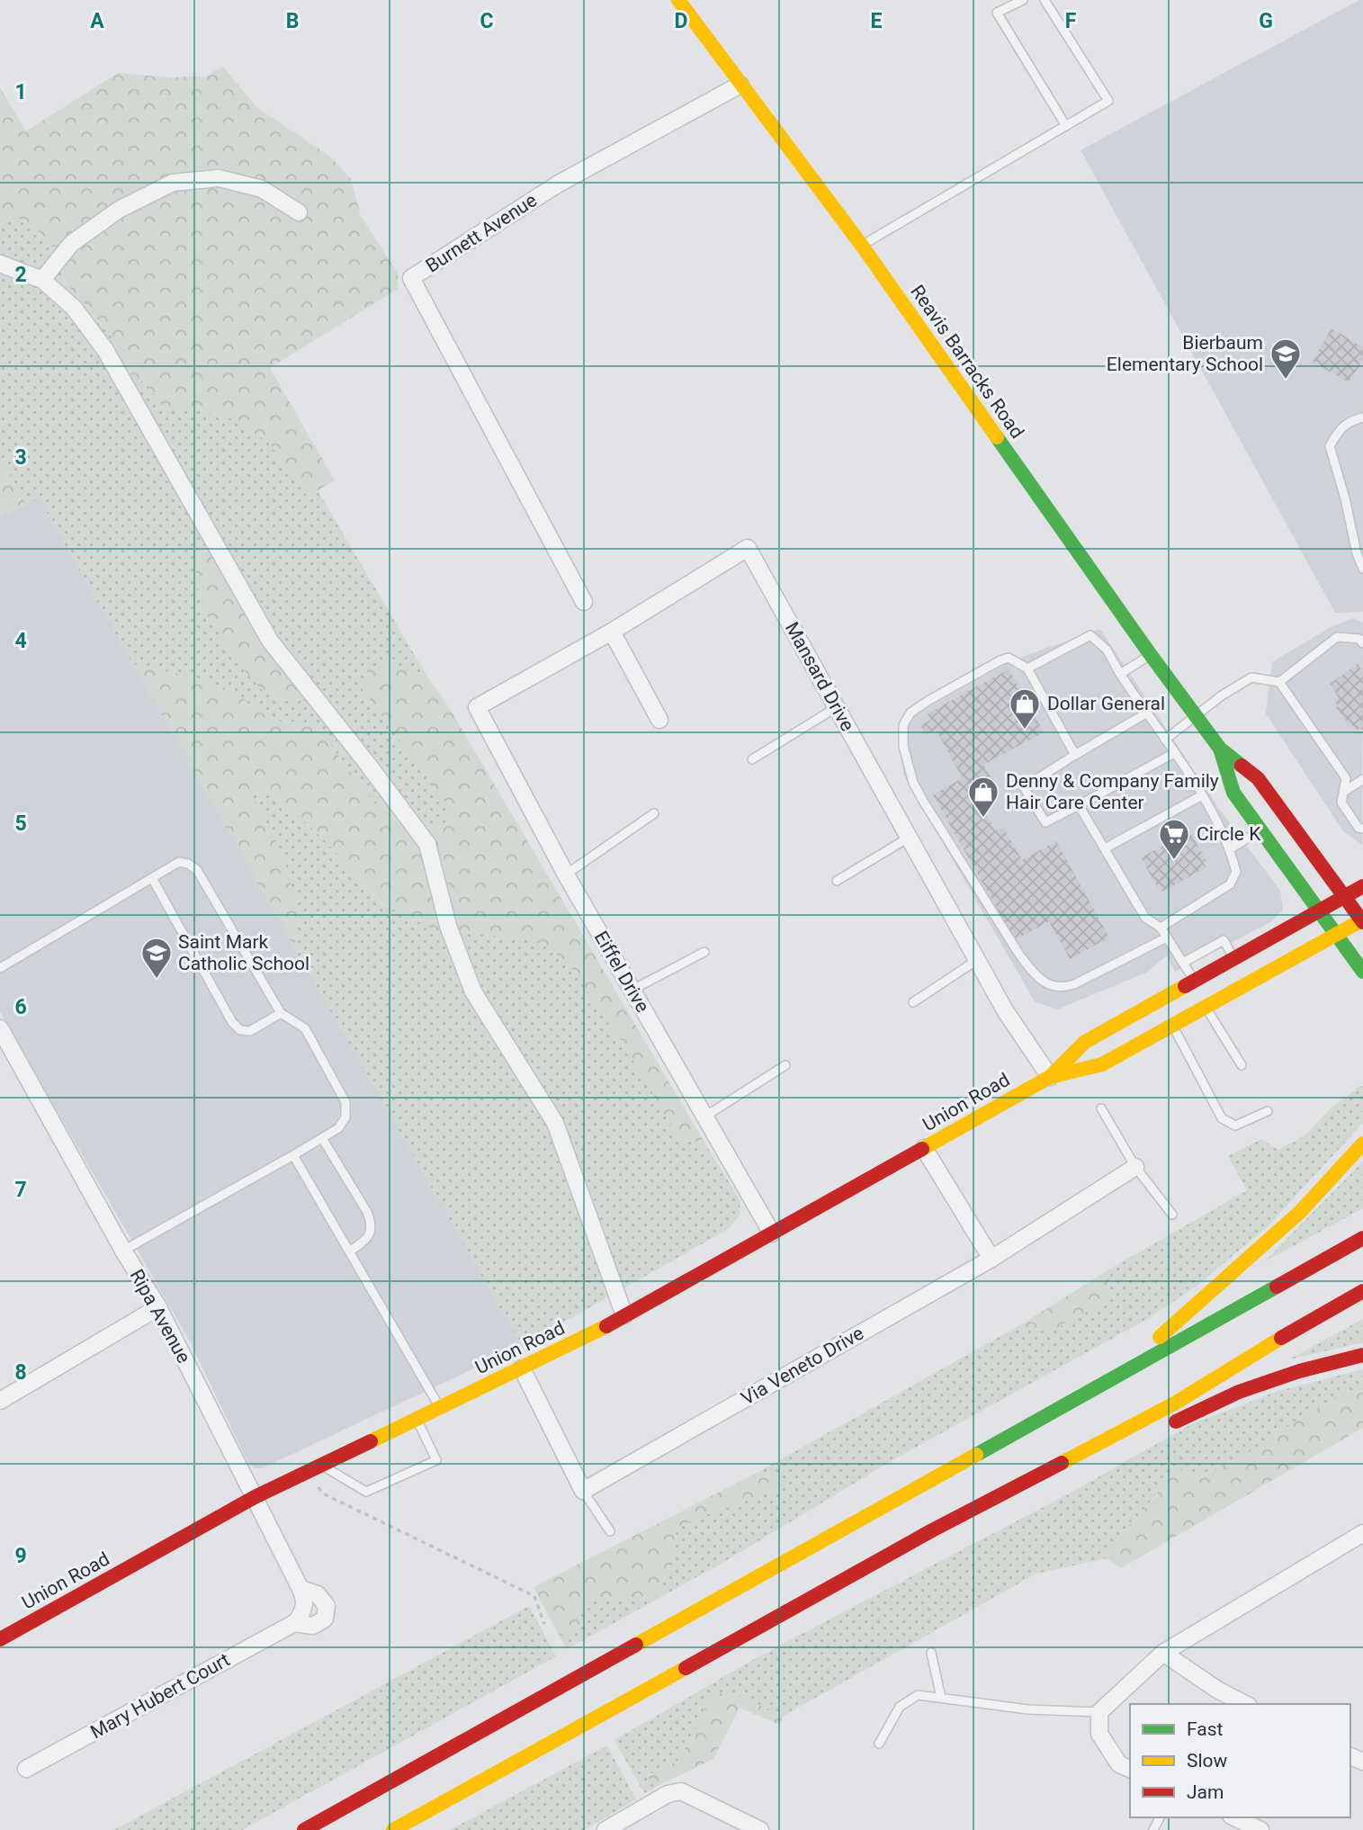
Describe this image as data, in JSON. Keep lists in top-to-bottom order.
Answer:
{
  "streets": {
    "main road": ["Reavis Barracks Road", "Union Road"],
    "street": [
      "Burnett Avenue",
      "Mansard Drive",
      "Eiffel Drive",
      "Ripa Avenue",
      "Via Veneto Drive",
      "Mary Hubert Court"
    ]
  },
  "crossings": [
    ["Burnett Avenue", "Reavis Barracks Road"],
    ["Reavis Barracks Road", "Union Road"],
    ["Mansard Drive", "Eiffel Drive"],
    ["Mansard Drive", "Union Road"],
    ["Eiffel Drive", "Union Road"],
    ["Union Road", "Ripa Avenue"],
    ["Ripa Avenue", "Mary Hubert Court"]
  ],
  "places": {
    "school or university": ["Bierbaum Elementary School", "Saint Mark Catholic School"],
    "shop": ["Dollar General", "Denny & Company Family Hair Care Center"],
    "supermarket": ["Circle K"]
  },
  "legend": ["Fast", "Slow", "Jam"],
  "grid": {
    "columns": [
      "A",
      "B",
      "C",
      "D",
      "E",
      "F",
      "G"
    ],
    "rows": [
      "1",
      "2",
      "3",
      "4",
      "5",
      "6",
      "7",
      "8",
      "9"
    ]
  }
}
